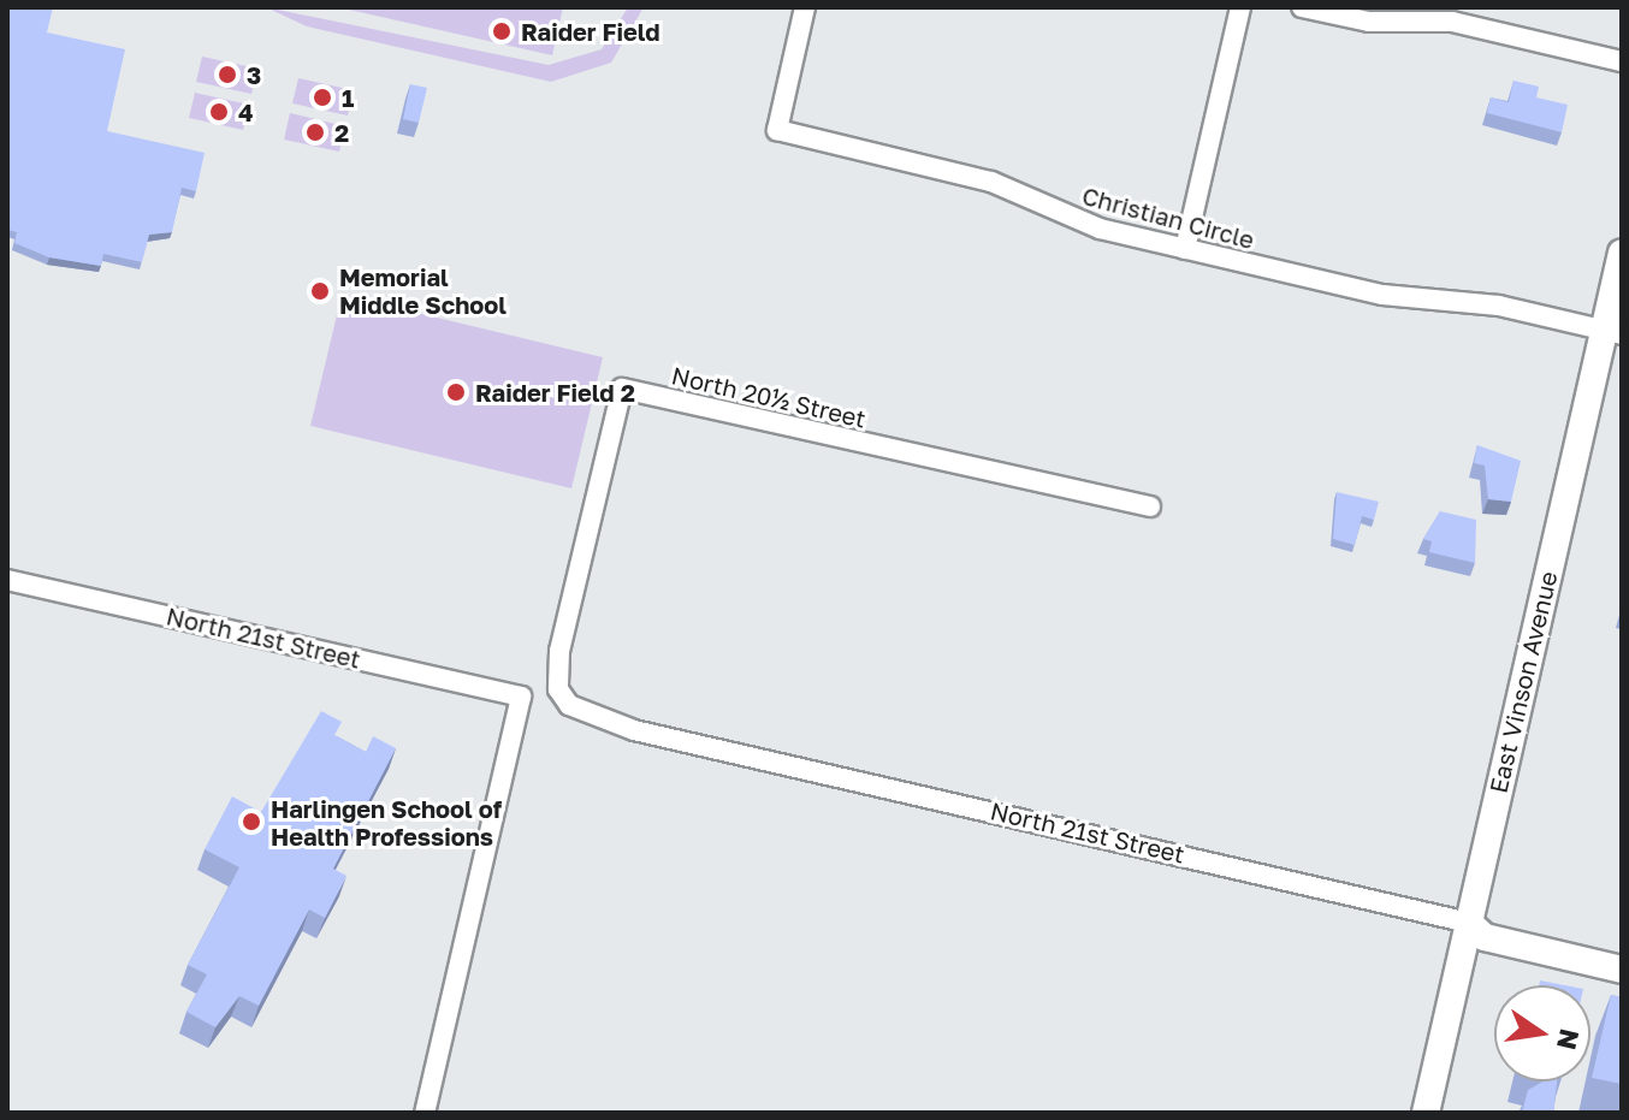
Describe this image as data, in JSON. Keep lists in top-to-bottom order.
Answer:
{
  "streets": {
    "street": [
      "Christian Circle",
      "North 20½ Street",
      "North 21st Street",
      "East Vinson Avenue"
    ]
  },
  "crossings": [
    ["Christian Circle", "East Vinson Avenue"],
    ["North 20½ Street", "North 21st Street"],
    ["North 21st Street", "East Vinson Avenue"]
  ],
  "places": [
    "Raider Field",
    "3",
    "1",
    "4",
    "2",
    "Memorial Middle School",
    "Raider Field 2",
    "Harlingen School of Health Professions"
  ],
  "north": "right"
}
